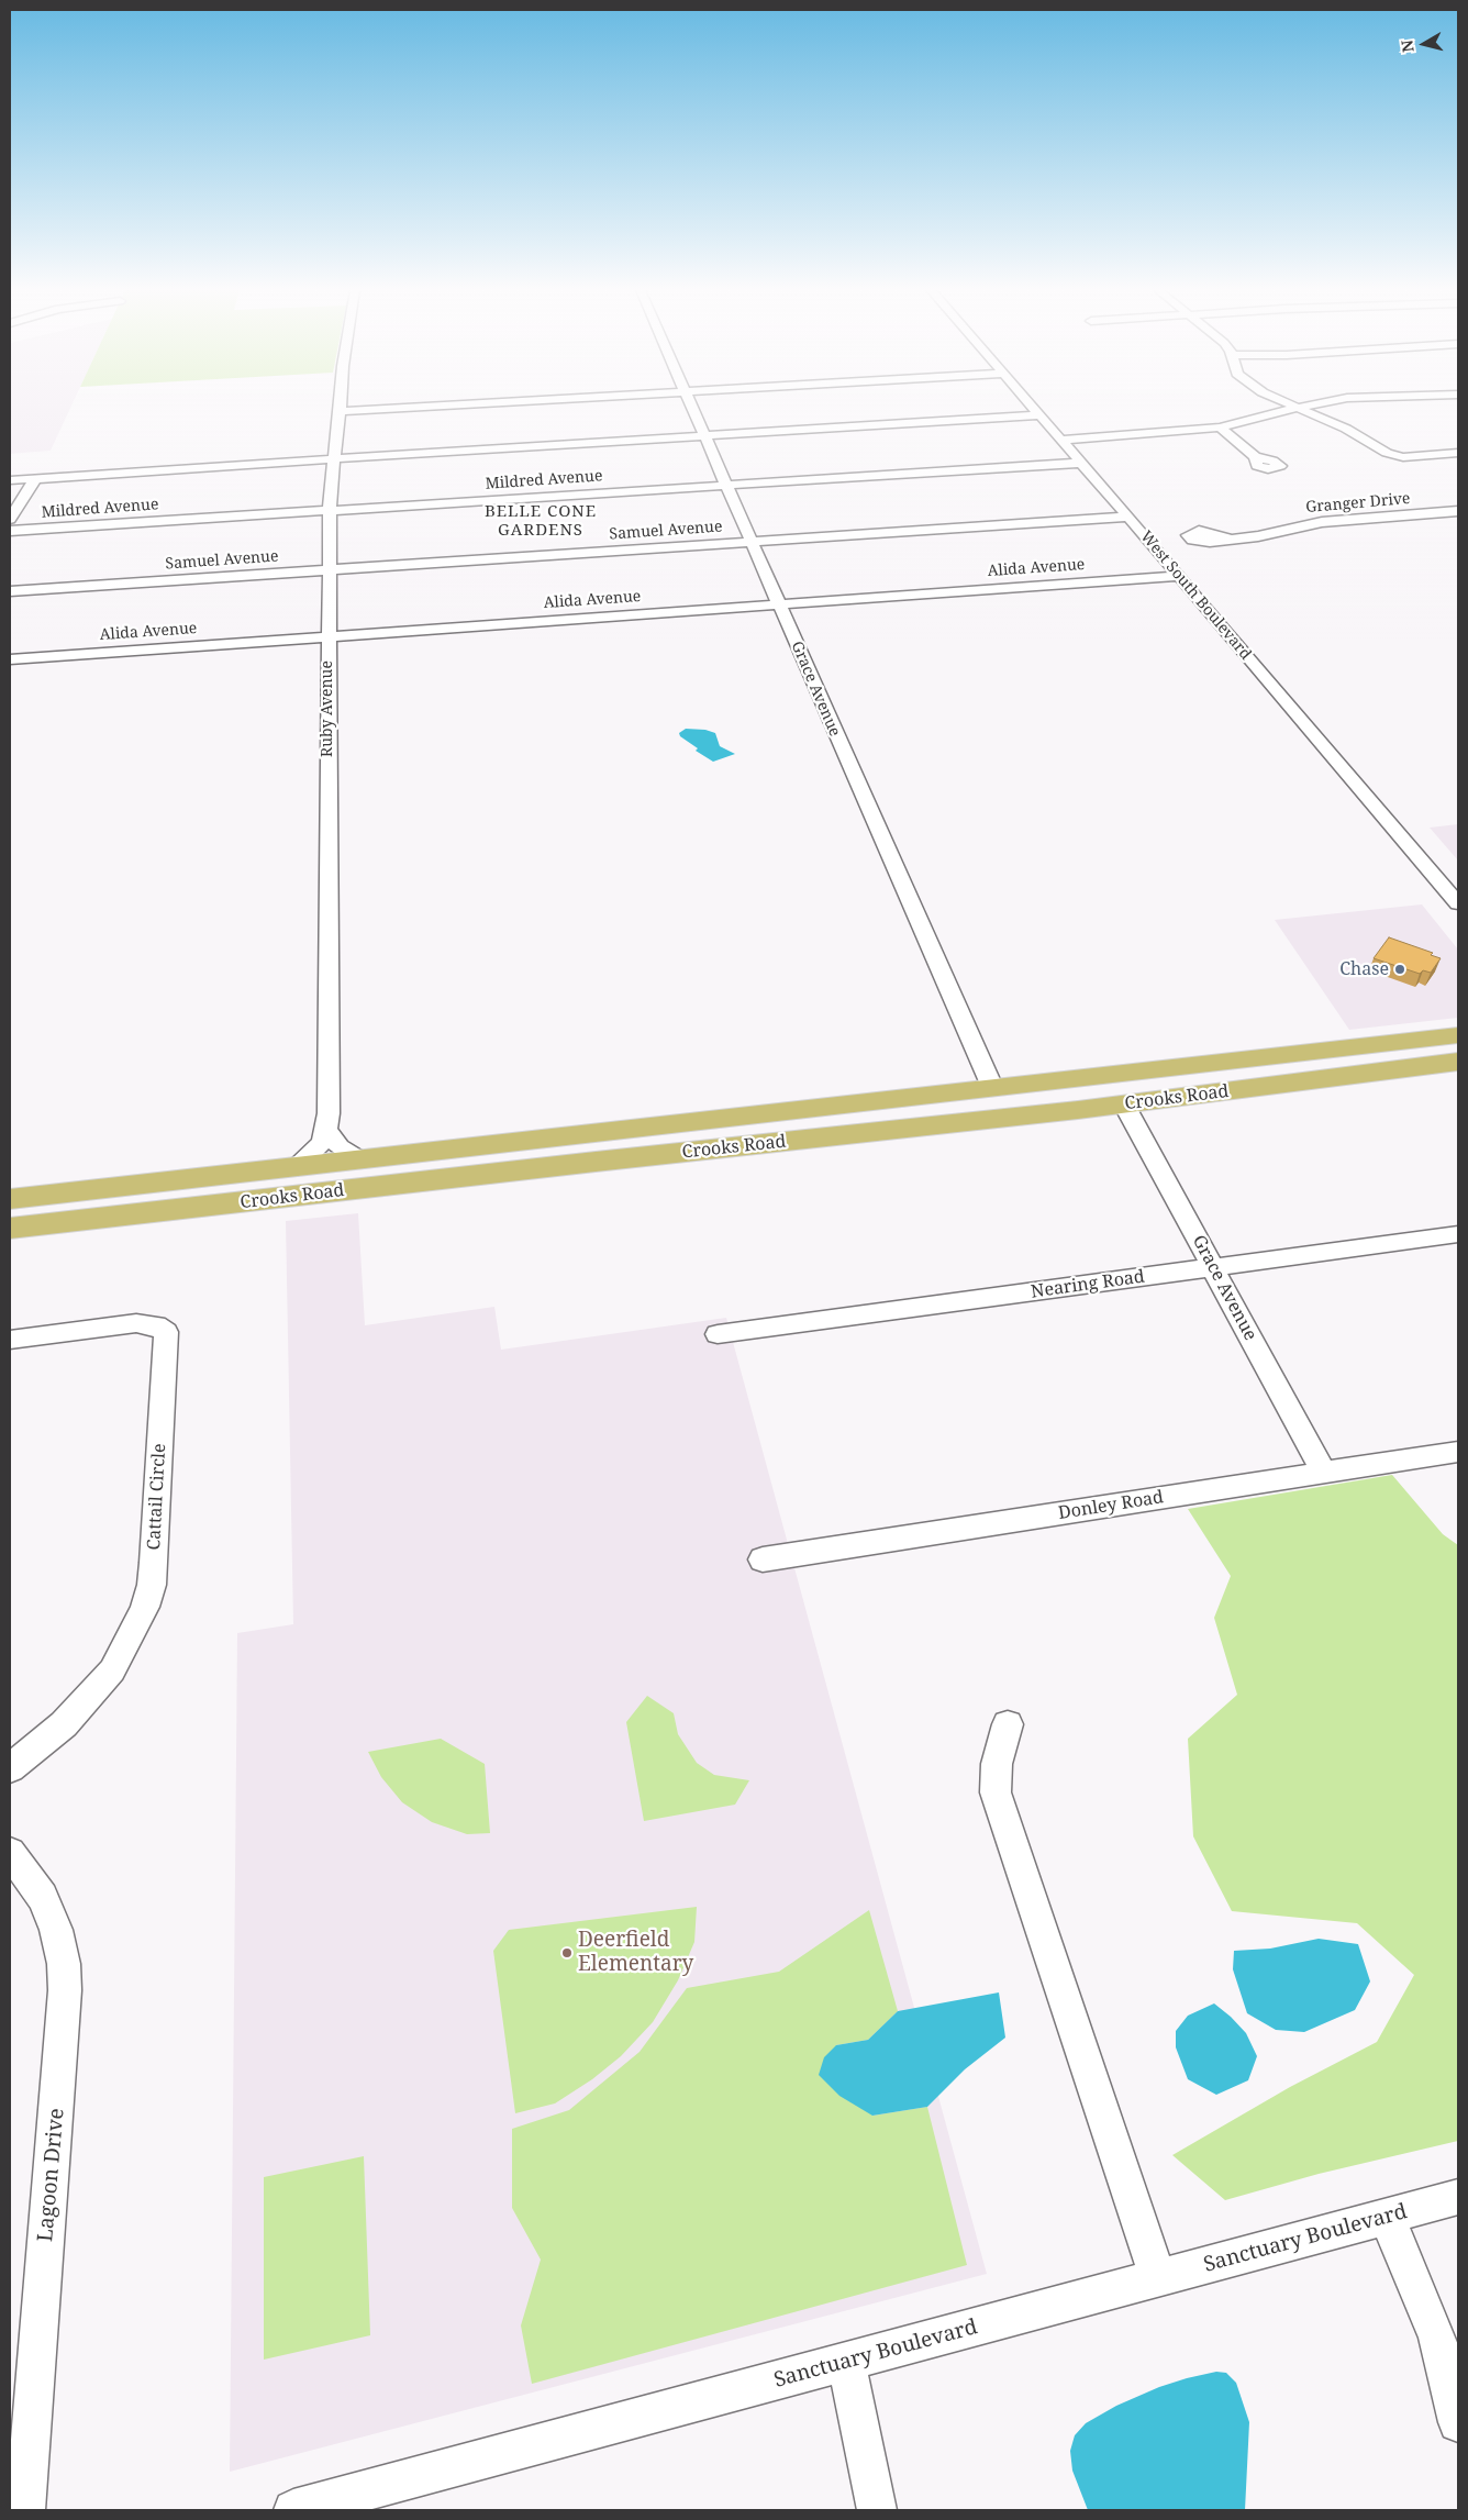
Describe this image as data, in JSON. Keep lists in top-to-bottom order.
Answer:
{
  "streets": {
    "main road": ["Crooks Road"],
    "street": [
      "Mildred Avenue",
      "Granger Drive",
      "Samuel Avenue",
      "Alida Avenue",
      "West South Boulevard",
      "Grace Avenue",
      "Ruby Avenue",
      "Nearing Road",
      "Cattail Circle",
      "Donley Road",
      "Lagoon Drive",
      "Sanctuary Boulevard"
    ]
  },
  "crossings": [
    ["Mildred Avenue", "West South Boulevard"],
    ["Mildred Avenue", "Grace Avenue"],
    ["Mildred Avenue", "Ruby Avenue"],
    ["Samuel Avenue", "West South Boulevard"],
    ["Samuel Avenue", "Grace Avenue"],
    ["Samuel Avenue", "Ruby Avenue"],
    ["Alida Avenue", "West South Boulevard"],
    ["Alida Avenue", "Grace Avenue"],
    ["Alida Avenue", "Ruby Avenue"],
    ["Grace Avenue", "Crooks Road"],
    ["Grace Avenue", "Nearing Road"],
    ["Grace Avenue", "Donley Road"]
  ],
  "districts": ["BELLE CONE GARDENS"],
  "places": ["Chase", "Deerfield Elementary"],
  "north": "left"
}
